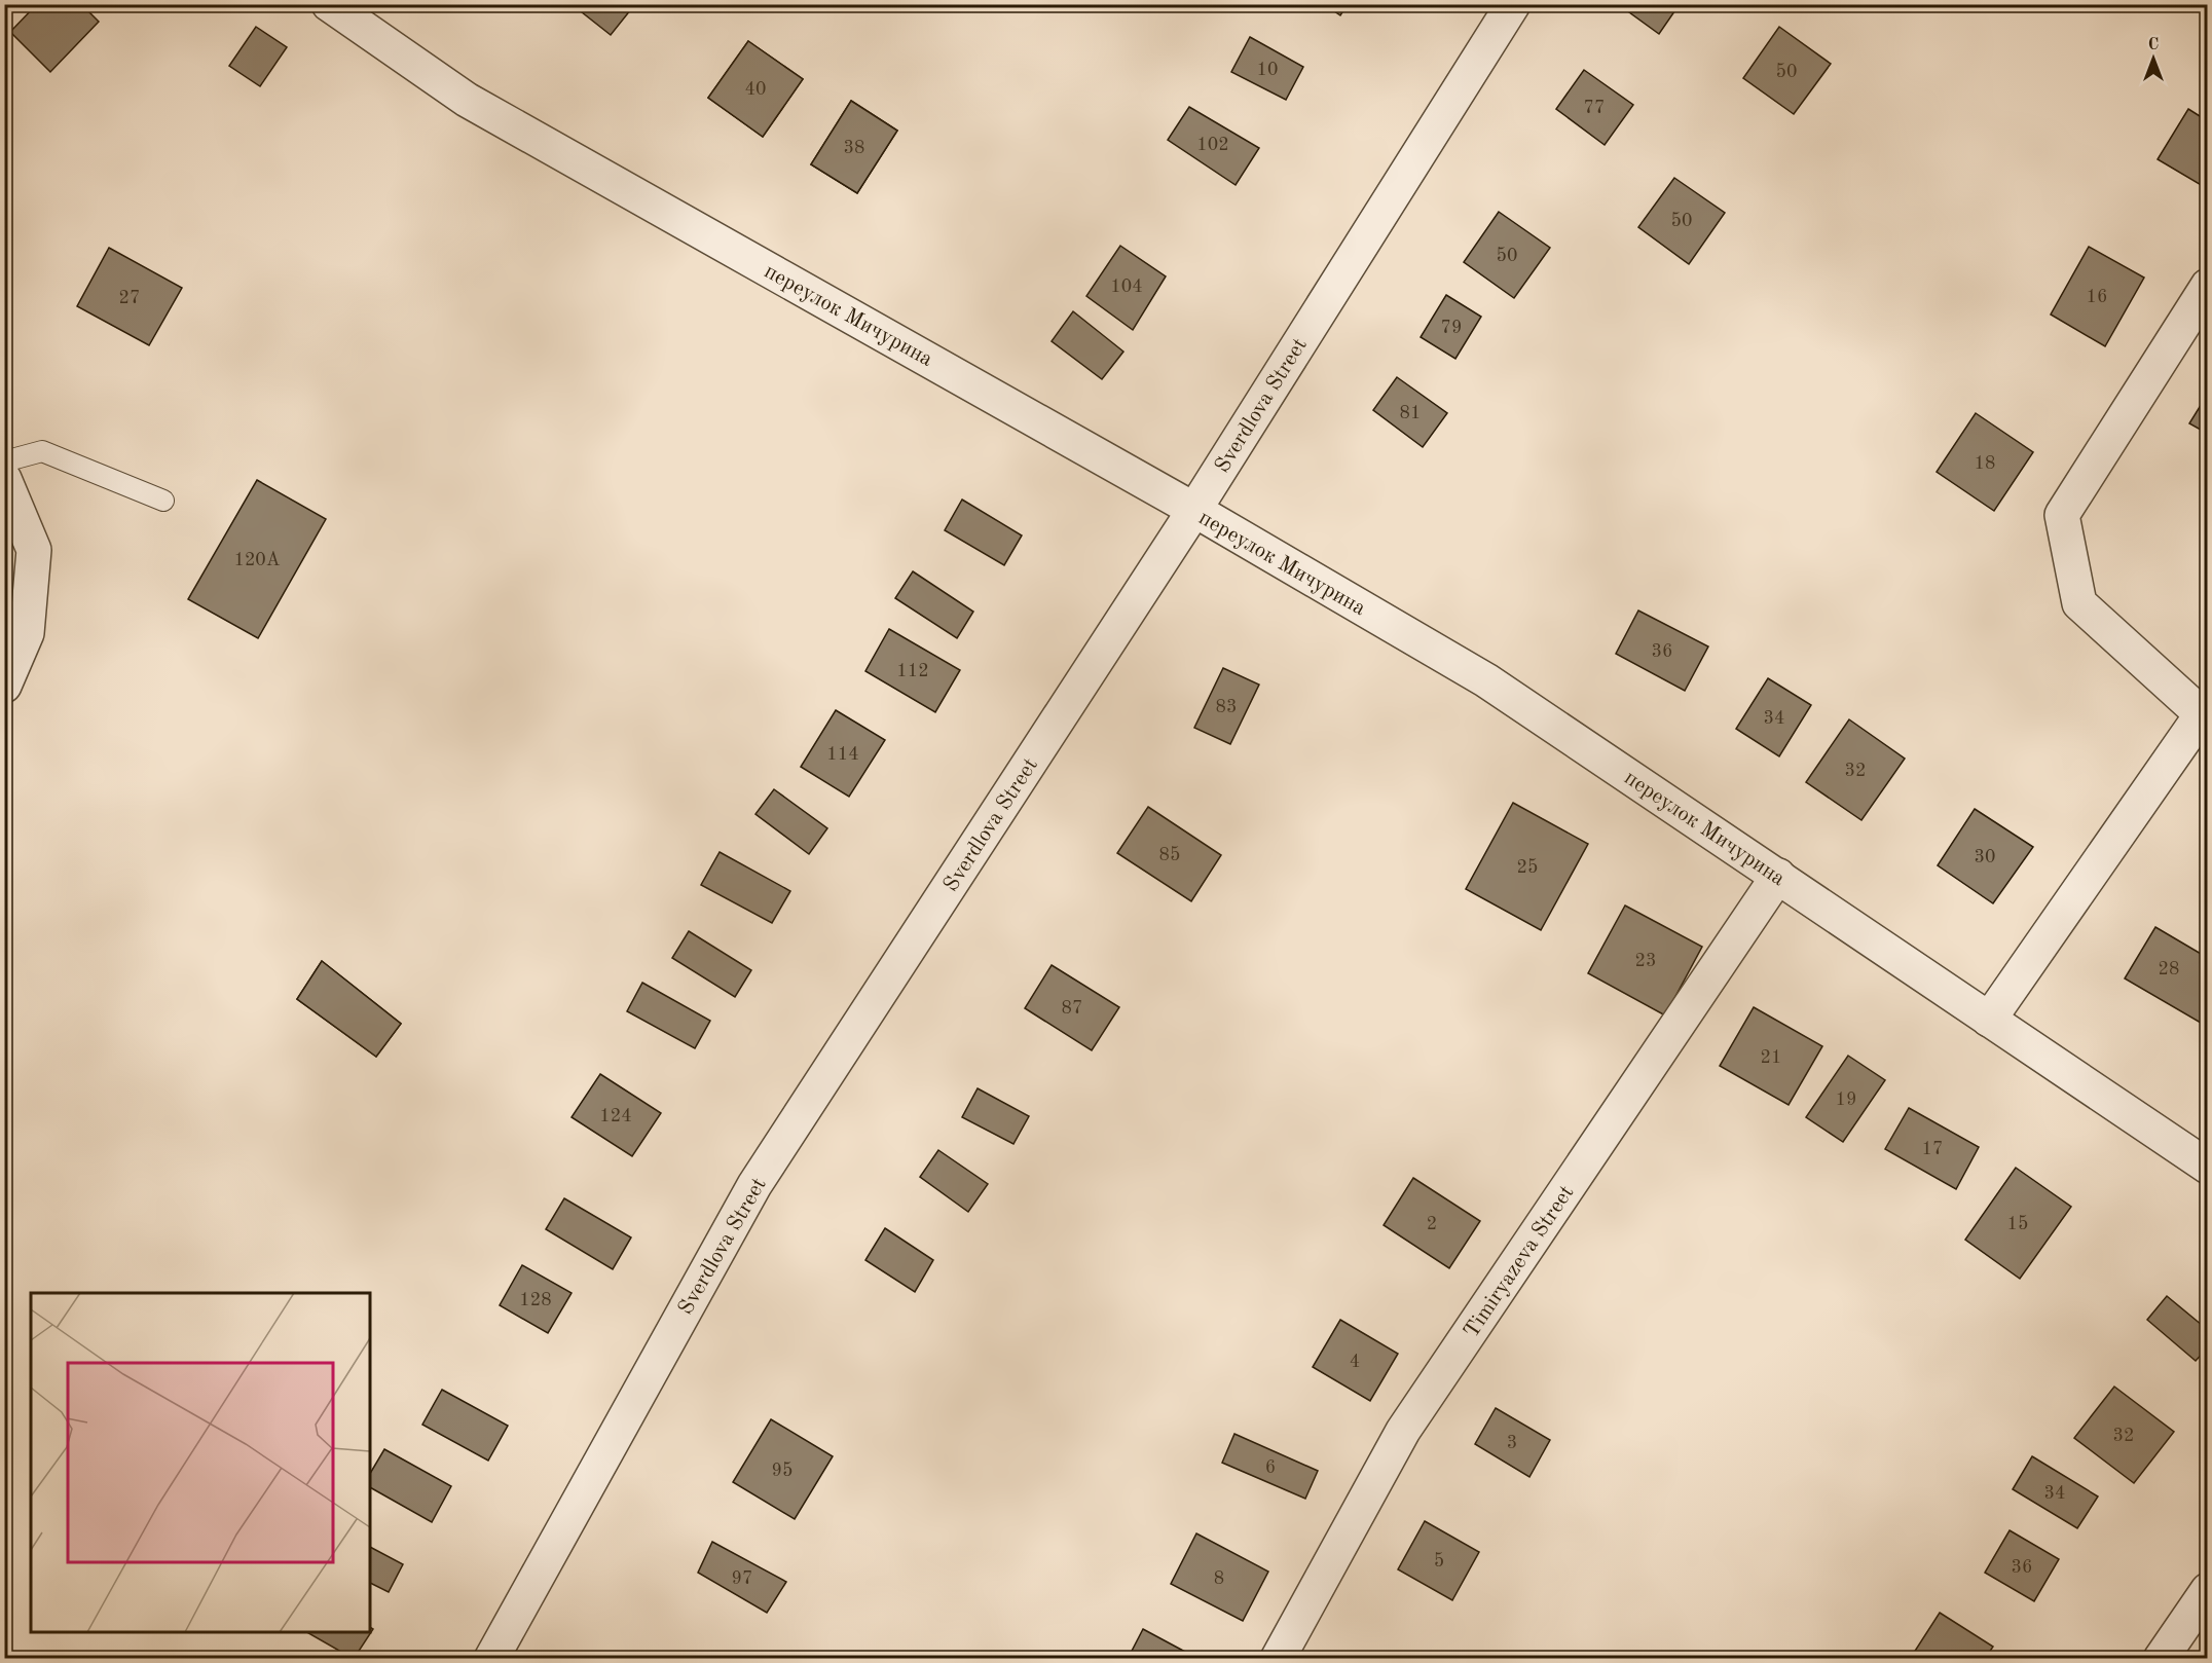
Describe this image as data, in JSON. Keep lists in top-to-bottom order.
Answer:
{
  "streets": {
    "street": ["переулок Мичурина", "Sverdlova Street", "Timiryazeva Street"]
  },
  "crossings": [
    ["переулок Мичурина", "Sverdlova Street"],
    ["переулок Мичурина", "Timiryazeva Street"]
  ],
  "house_numbers": [
    "10",
    "50",
    "40",
    "77",
    "102",
    "38",
    "50",
    "50",
    "104",
    "16",
    "27",
    "79",
    "81",
    "18",
    "120А",
    "36",
    "112",
    "83",
    "34",
    "114",
    "32",
    "85",
    "30",
    "25",
    "23",
    "28",
    "87",
    "21",
    "19",
    "124",
    "17",
    "2",
    "15",
    "128",
    "4",
    "32",
    "3",
    "6",
    "95",
    "34",
    "5",
    "36",
    "97",
    "8"
  ],
  "north": "top"
}
